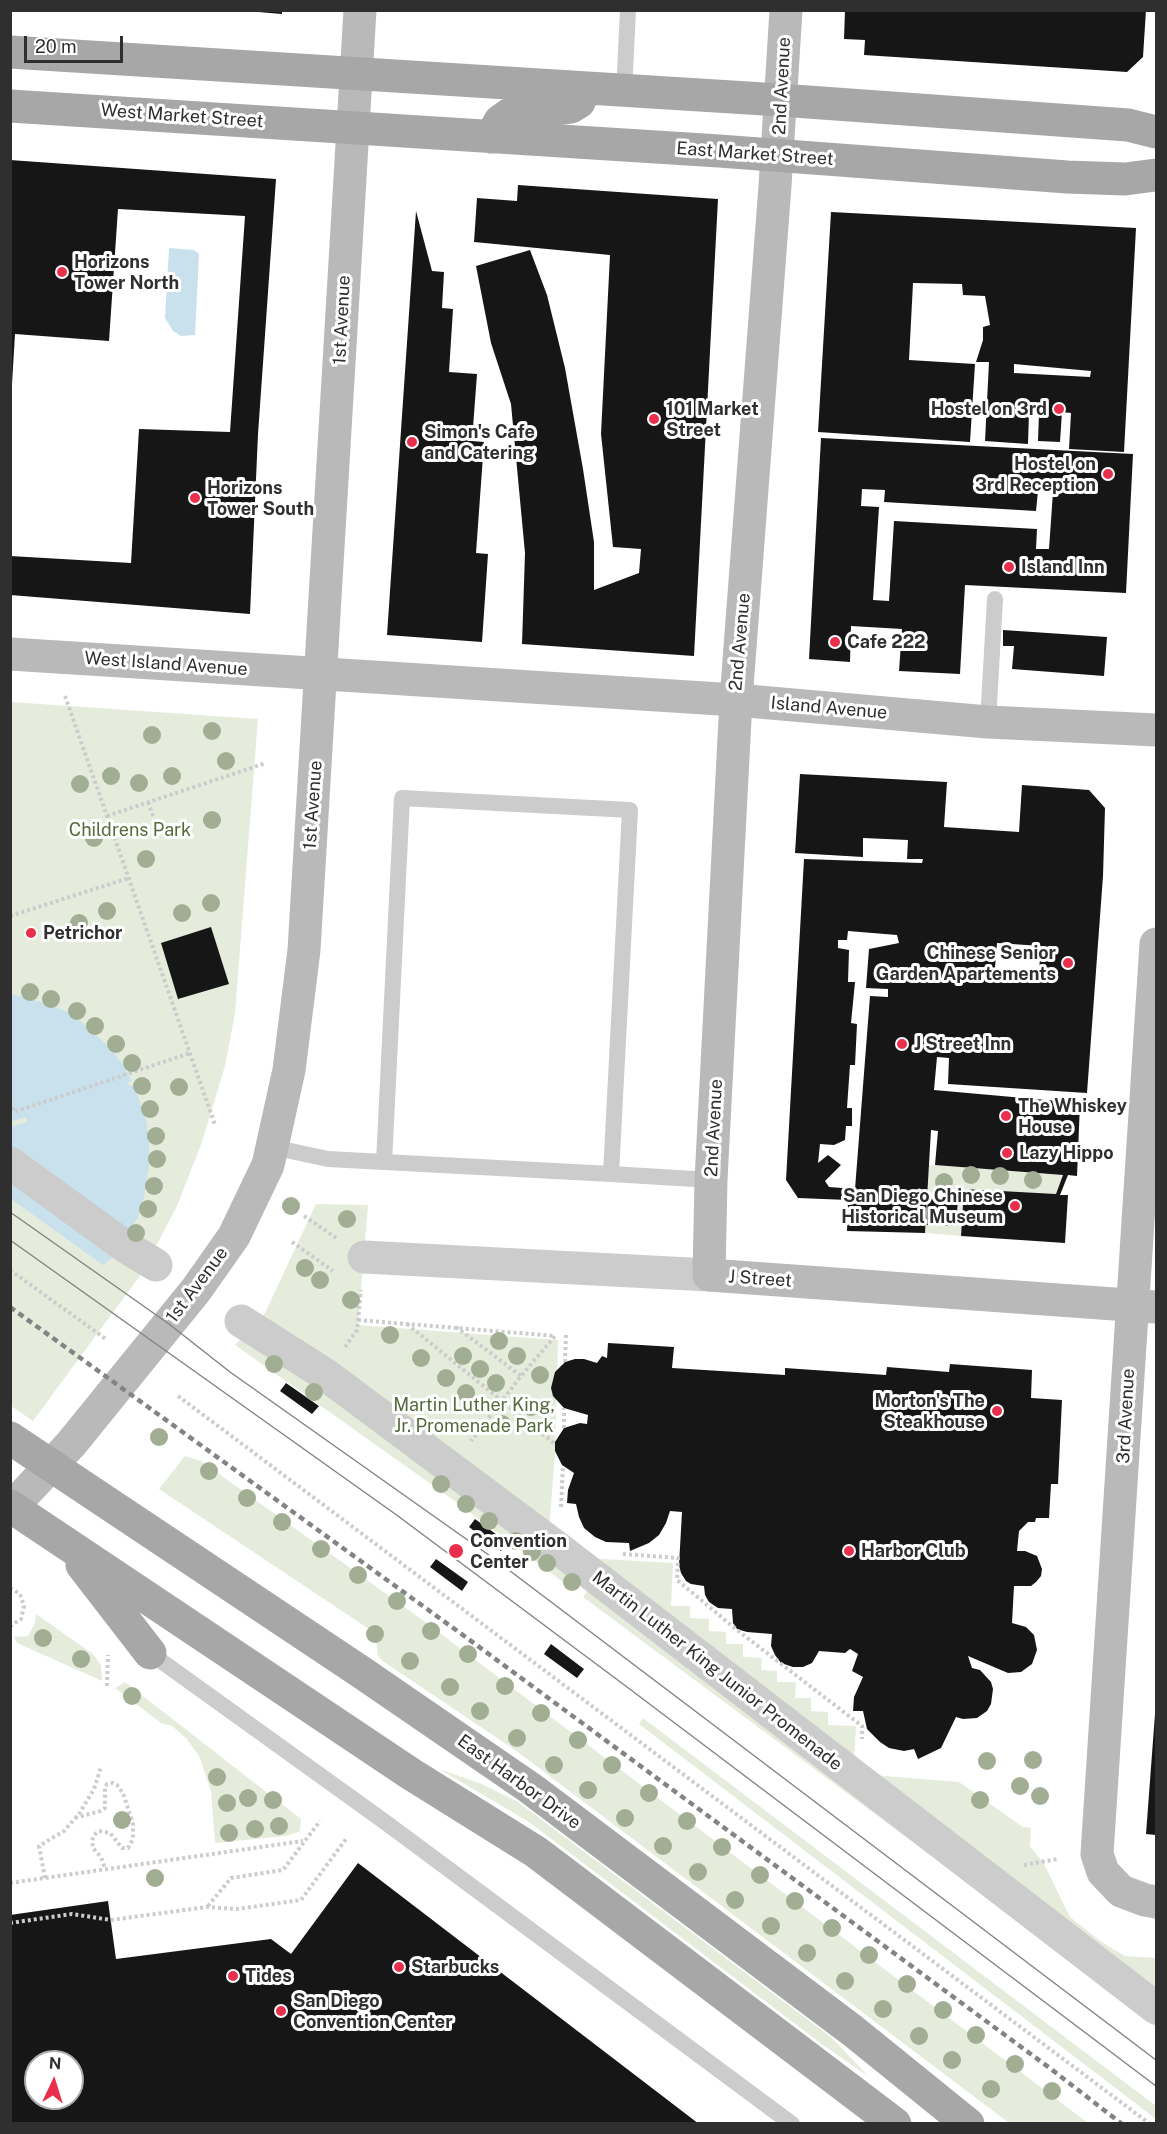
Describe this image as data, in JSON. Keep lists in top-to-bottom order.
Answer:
{
  "streets": {
    "main road": ["West Market Street", "East Market Street", "East Harbor Drive"],
    "street": [
      "2nd Avenue",
      "1st Avenue",
      "West Island Avenue",
      "Island Avenue",
      "J Street",
      "3rd Avenue",
      "Martin Luther King Junior Promenade"
    ]
  },
  "crossings": [
    ["2nd Avenue", "East Market Street"],
    ["2nd Avenue", "Island Avenue"],
    ["2nd Avenue", "J Street"],
    ["West Market Street", "East Market Street"],
    ["West Market Street", "1st Avenue"],
    ["East Market Street", "1st Avenue"],
    ["1st Avenue", "West Island Avenue"],
    ["1st Avenue", "Island Avenue"],
    ["1st Avenue", "East Harbor Drive"],
    ["West Island Avenue", "Island Avenue"],
    ["J Street", "3rd Avenue"]
  ],
  "parks": ["Childrens Park", "Martin Luther King, Jr. Promenade Park"],
  "places": [
    "Horizons Tower North",
    "Hostel on 3rd",
    "101 Market Street",
    "Simon's Cafe and Catering",
    "Hostel on 3rd Reception",
    "Horizons Tower South",
    "Island Inn",
    "Cafe 222",
    "Petrichor",
    "Chinese Senior Garden Apartements",
    "J Street Inn",
    "The Whiskey House",
    "Lazy Hippo",
    "San Diego Chinese Historical Museum",
    "Morton's The Steakhouse",
    "Convention Center",
    "Harbor Club",
    "Starbucks",
    "Tides",
    "San Diego Convention Center"
  ],
  "scale_bar": "20 m",
  "north": "top"
}
